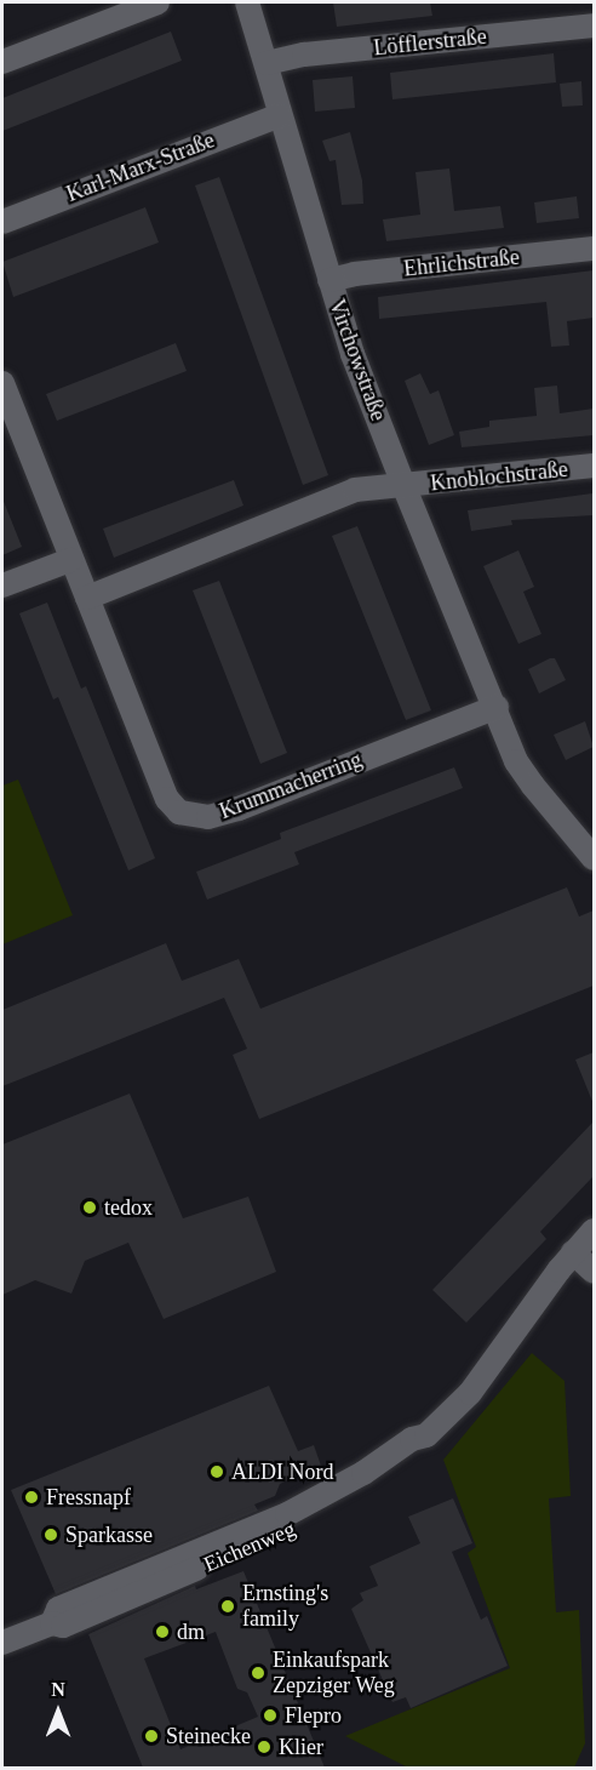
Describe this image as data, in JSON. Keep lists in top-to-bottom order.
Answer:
{
  "streets": {
    "street": [
      "Löfflerstraße",
      "Karl-Marx-Straße",
      "Ehrlichstraße",
      "Virchowstraße",
      "Knoblochstraße",
      "Krummacherring",
      "Eichenweg"
    ]
  },
  "crossings": [
    ["Löfflerstraße", "Virchowstraße"],
    ["Karl-Marx-Straße", "Virchowstraße"],
    ["Ehrlichstraße", "Virchowstraße"],
    ["Virchowstraße", "Knoblochstraße"],
    ["Virchowstraße", "Krummacherring"]
  ],
  "places": [
    "tedox",
    "ALDI Nord",
    "Fressnapf",
    "Sparkasse",
    "Ernsting's family",
    "dm",
    "Einkaufspark Zepziger Weg",
    "Flepro",
    "Steinecke",
    "Klier"
  ],
  "north": "top"
}
